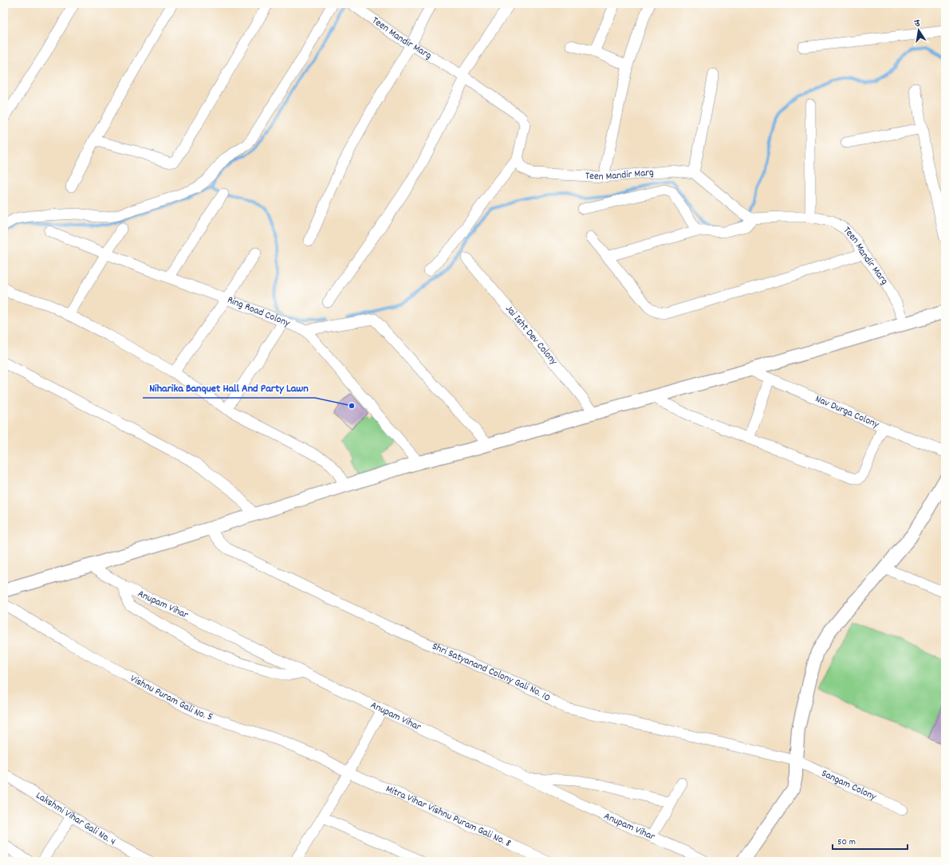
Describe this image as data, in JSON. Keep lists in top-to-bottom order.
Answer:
{
  "streets": {
    "street": [
      "Teen Mandir Marg",
      "Ring Road Colony",
      "Jai Isht Dev Colony",
      "Nav Durga Colony",
      "Anupam Vihar",
      "Shri Satyanand Colony Gali No. 10",
      "Vishnu Puram Gali No. 5",
      "Sangam Colony",
      "Mitra Vihar Vishnu Puram Gali No. 8",
      "Lakshmi Vihar Gali No. 4"
    ]
  },
  "crossings": [
    ["Shri Satyanand Colony Gali No. 10", "Sangam Colony"],
    ["Vishnu Puram Gali No. 5", "Mitra Vihar Vishnu Puram Gali No. 8"]
  ],
  "places": ["Niharika Banquet Hall And Party Lawn"],
  "scale_bar": "50 m",
  "north": "top"
}
